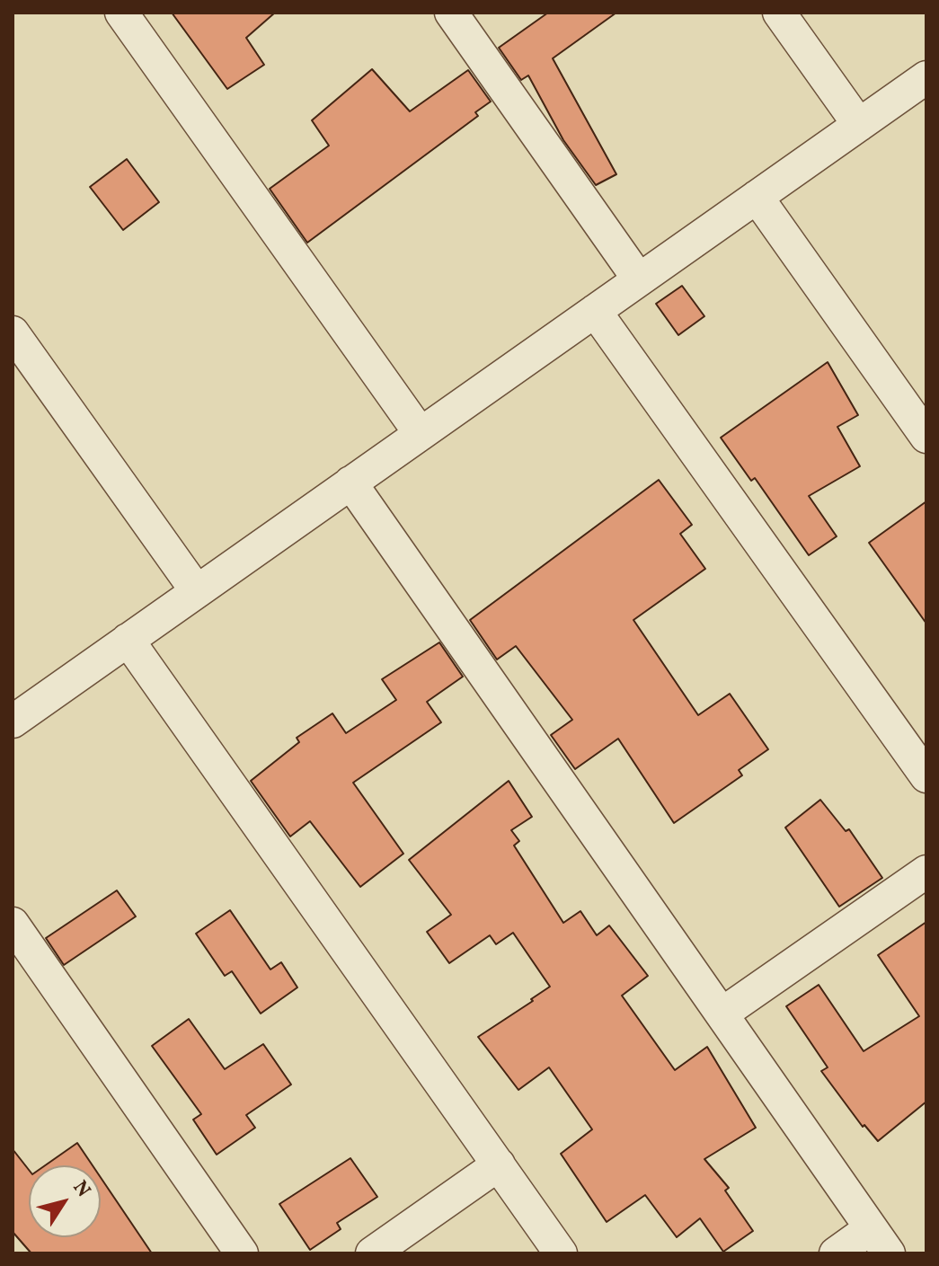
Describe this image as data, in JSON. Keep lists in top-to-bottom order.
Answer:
{
  "north": "top right"
}
